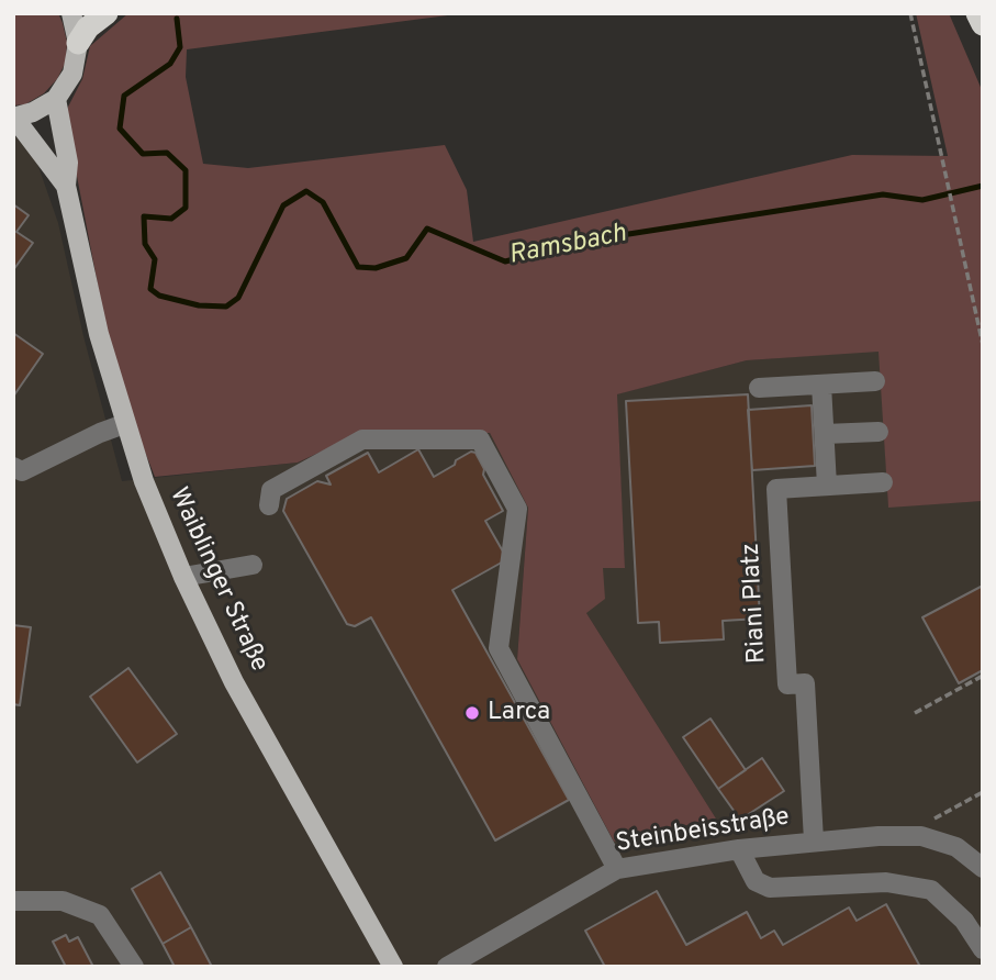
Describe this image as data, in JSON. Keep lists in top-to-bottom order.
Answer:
{
  "streets": {
    "main road": ["Waiblinger Straße"],
    "street": ["Riani Platz", "Steinbeisstraße"]
  },
  "crossings": [
    ["Riani Platz", "Steinbeisstraße"]
  ],
  "water": ["Ramsbach"],
  "places": ["Larca"]
}
